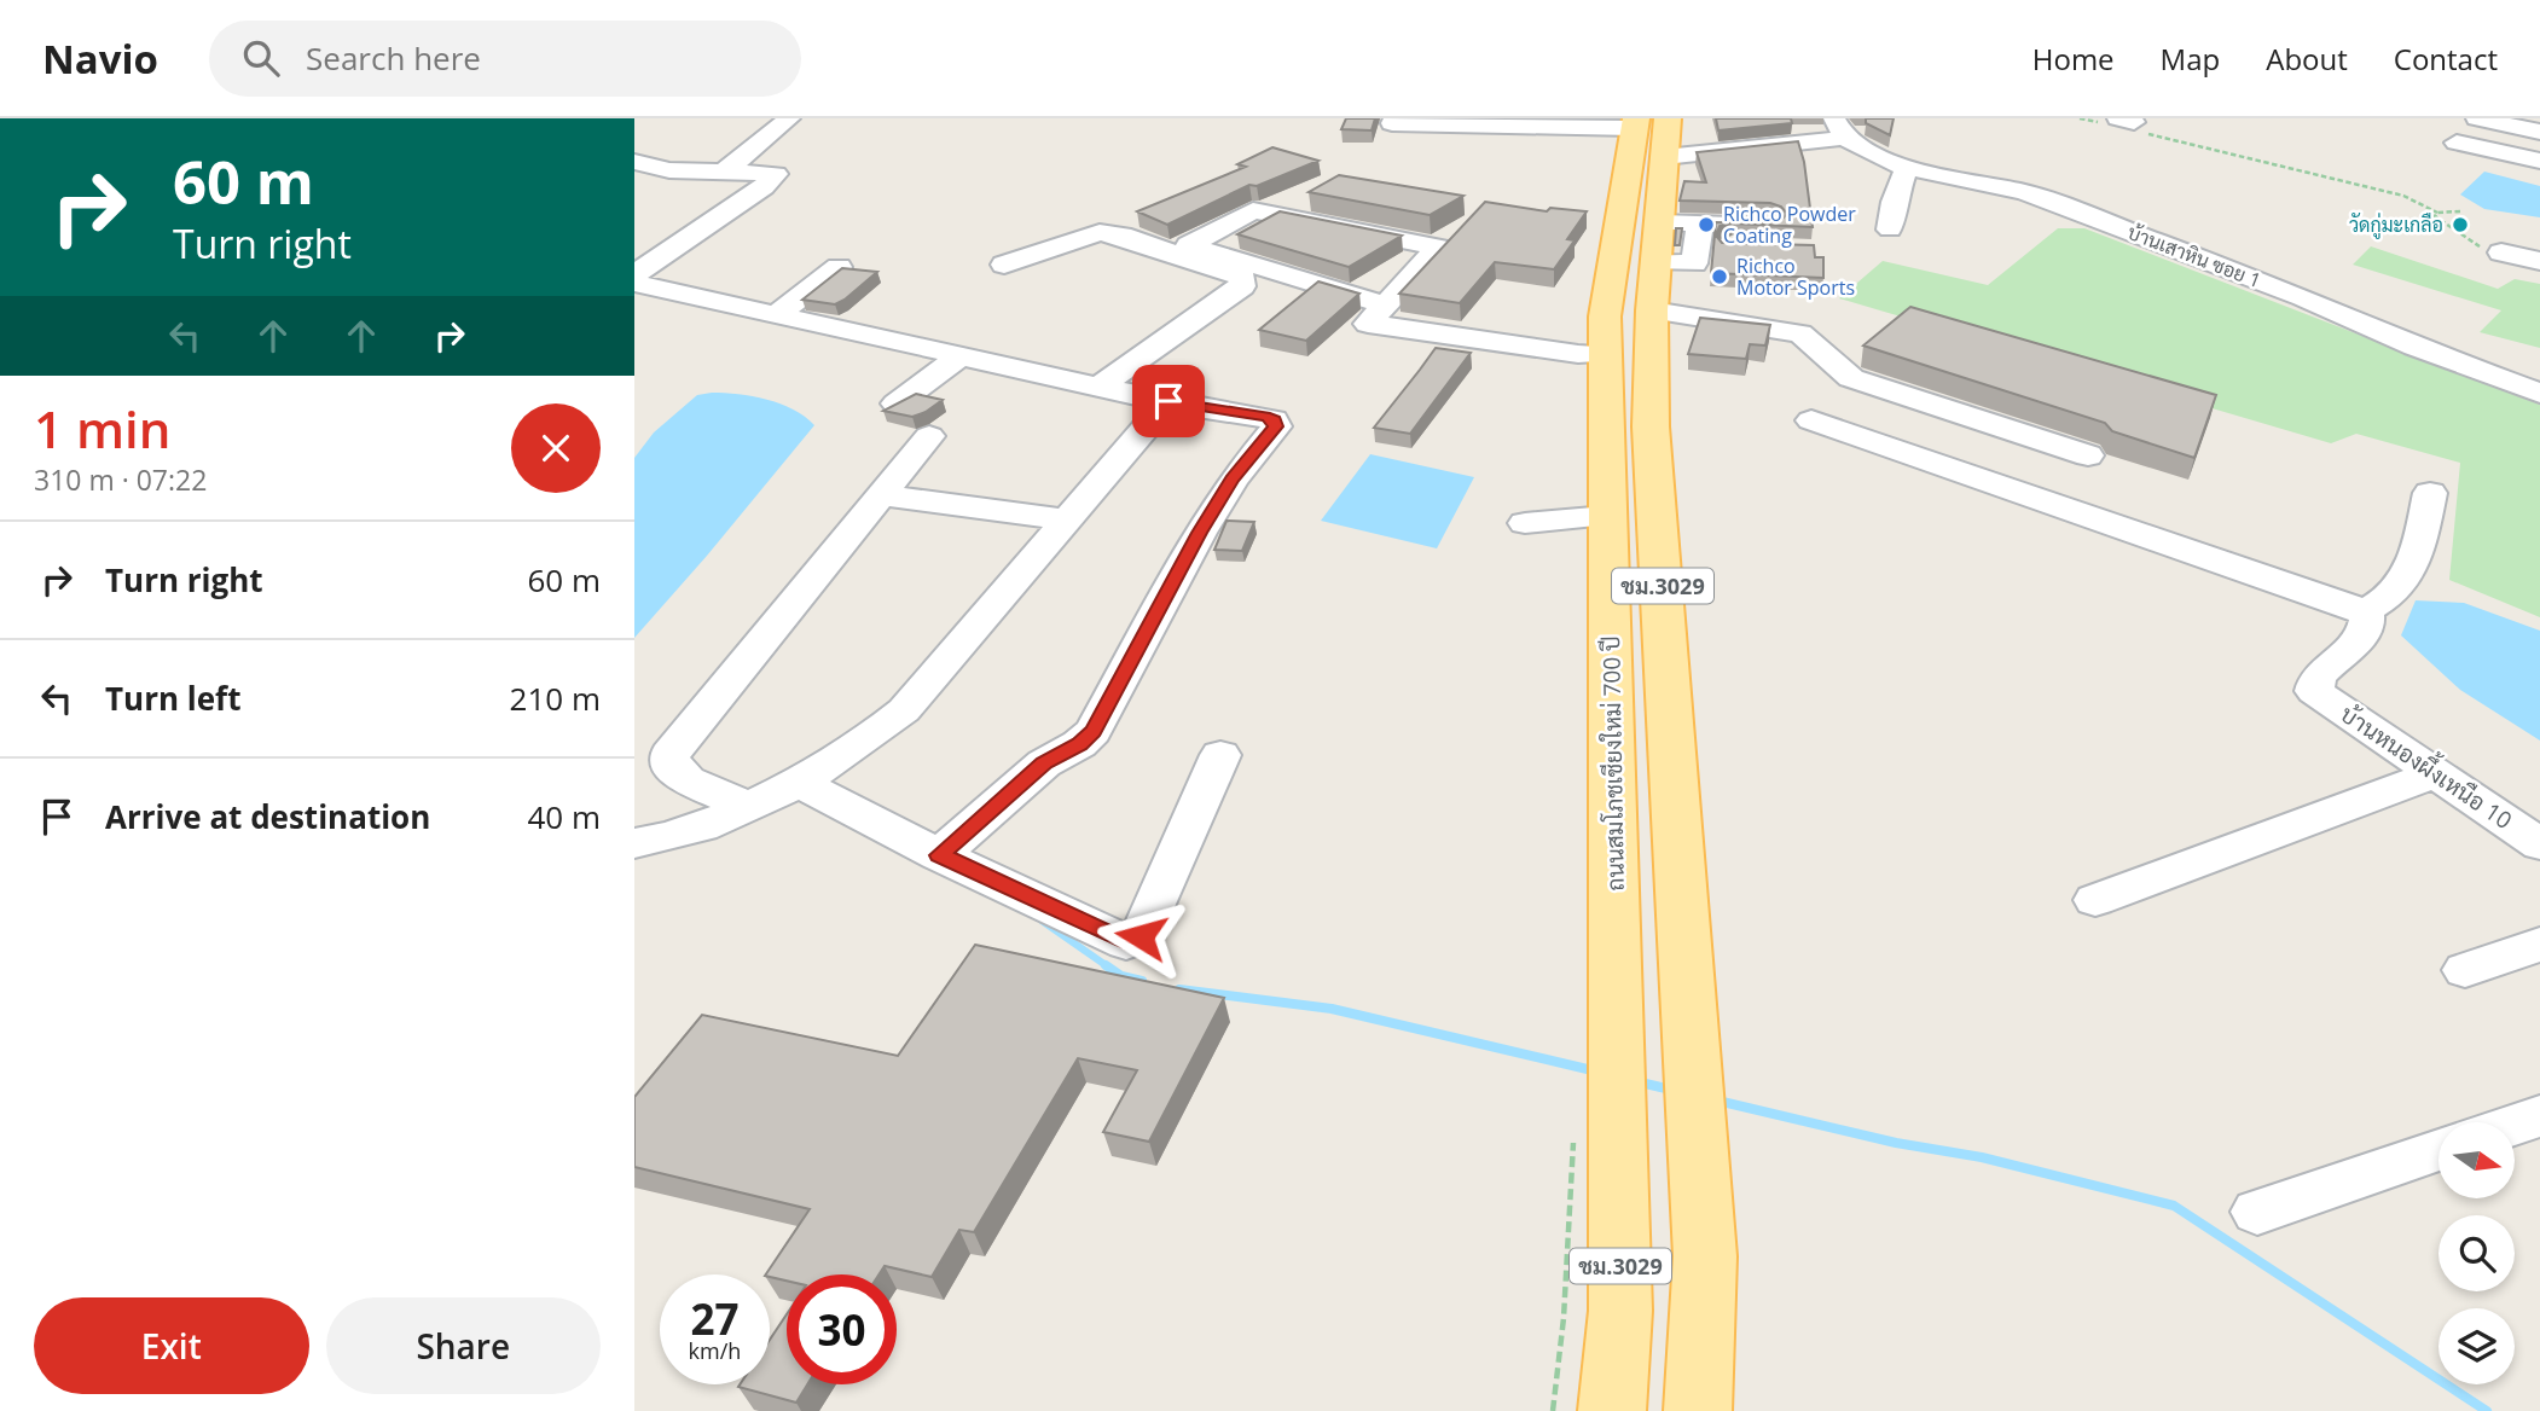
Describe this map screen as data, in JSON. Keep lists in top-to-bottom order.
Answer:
{
  "streets": {
    "main road": ["ชม.3029", "ถนนสมโภชเชียงใหม่ 700 ปี"],
    "street": ["บ้านเสาหิน ซอย 1", "บ้านหนองผึ้งเหนือ 10"]
  },
  "crossings": [
    ["ชม.3029", "ถนนสมโภชเชียงใหม่ 700 ปี"]
  ],
  "places": ["Richco Powder Coating", "วัดกู่มะเกลือ", "Richco Motor Sports"],
  "north": "right",
  "page": {
    "header": "Navio",
    "search": "Search here",
    "nav": [
      "Home",
      "Map",
      "About",
      "Contact"
    ],
    "turn": ["60 m", "Turn right"],
    "heading": ["1 min", "310 m · 07:22"],
    "list": [
      {
        "name": "Turn right",
        "value": "60 m"
      },
      {
        "name": "Turn left",
        "value": "210 m"
      },
      {
        "name": "Arrive at destination",
        "value": "40 m"
      }
    ],
    "speed": "27 km/h",
    "limit": "30",
    "buttons": ["Exit", "Share"]
  }
}
